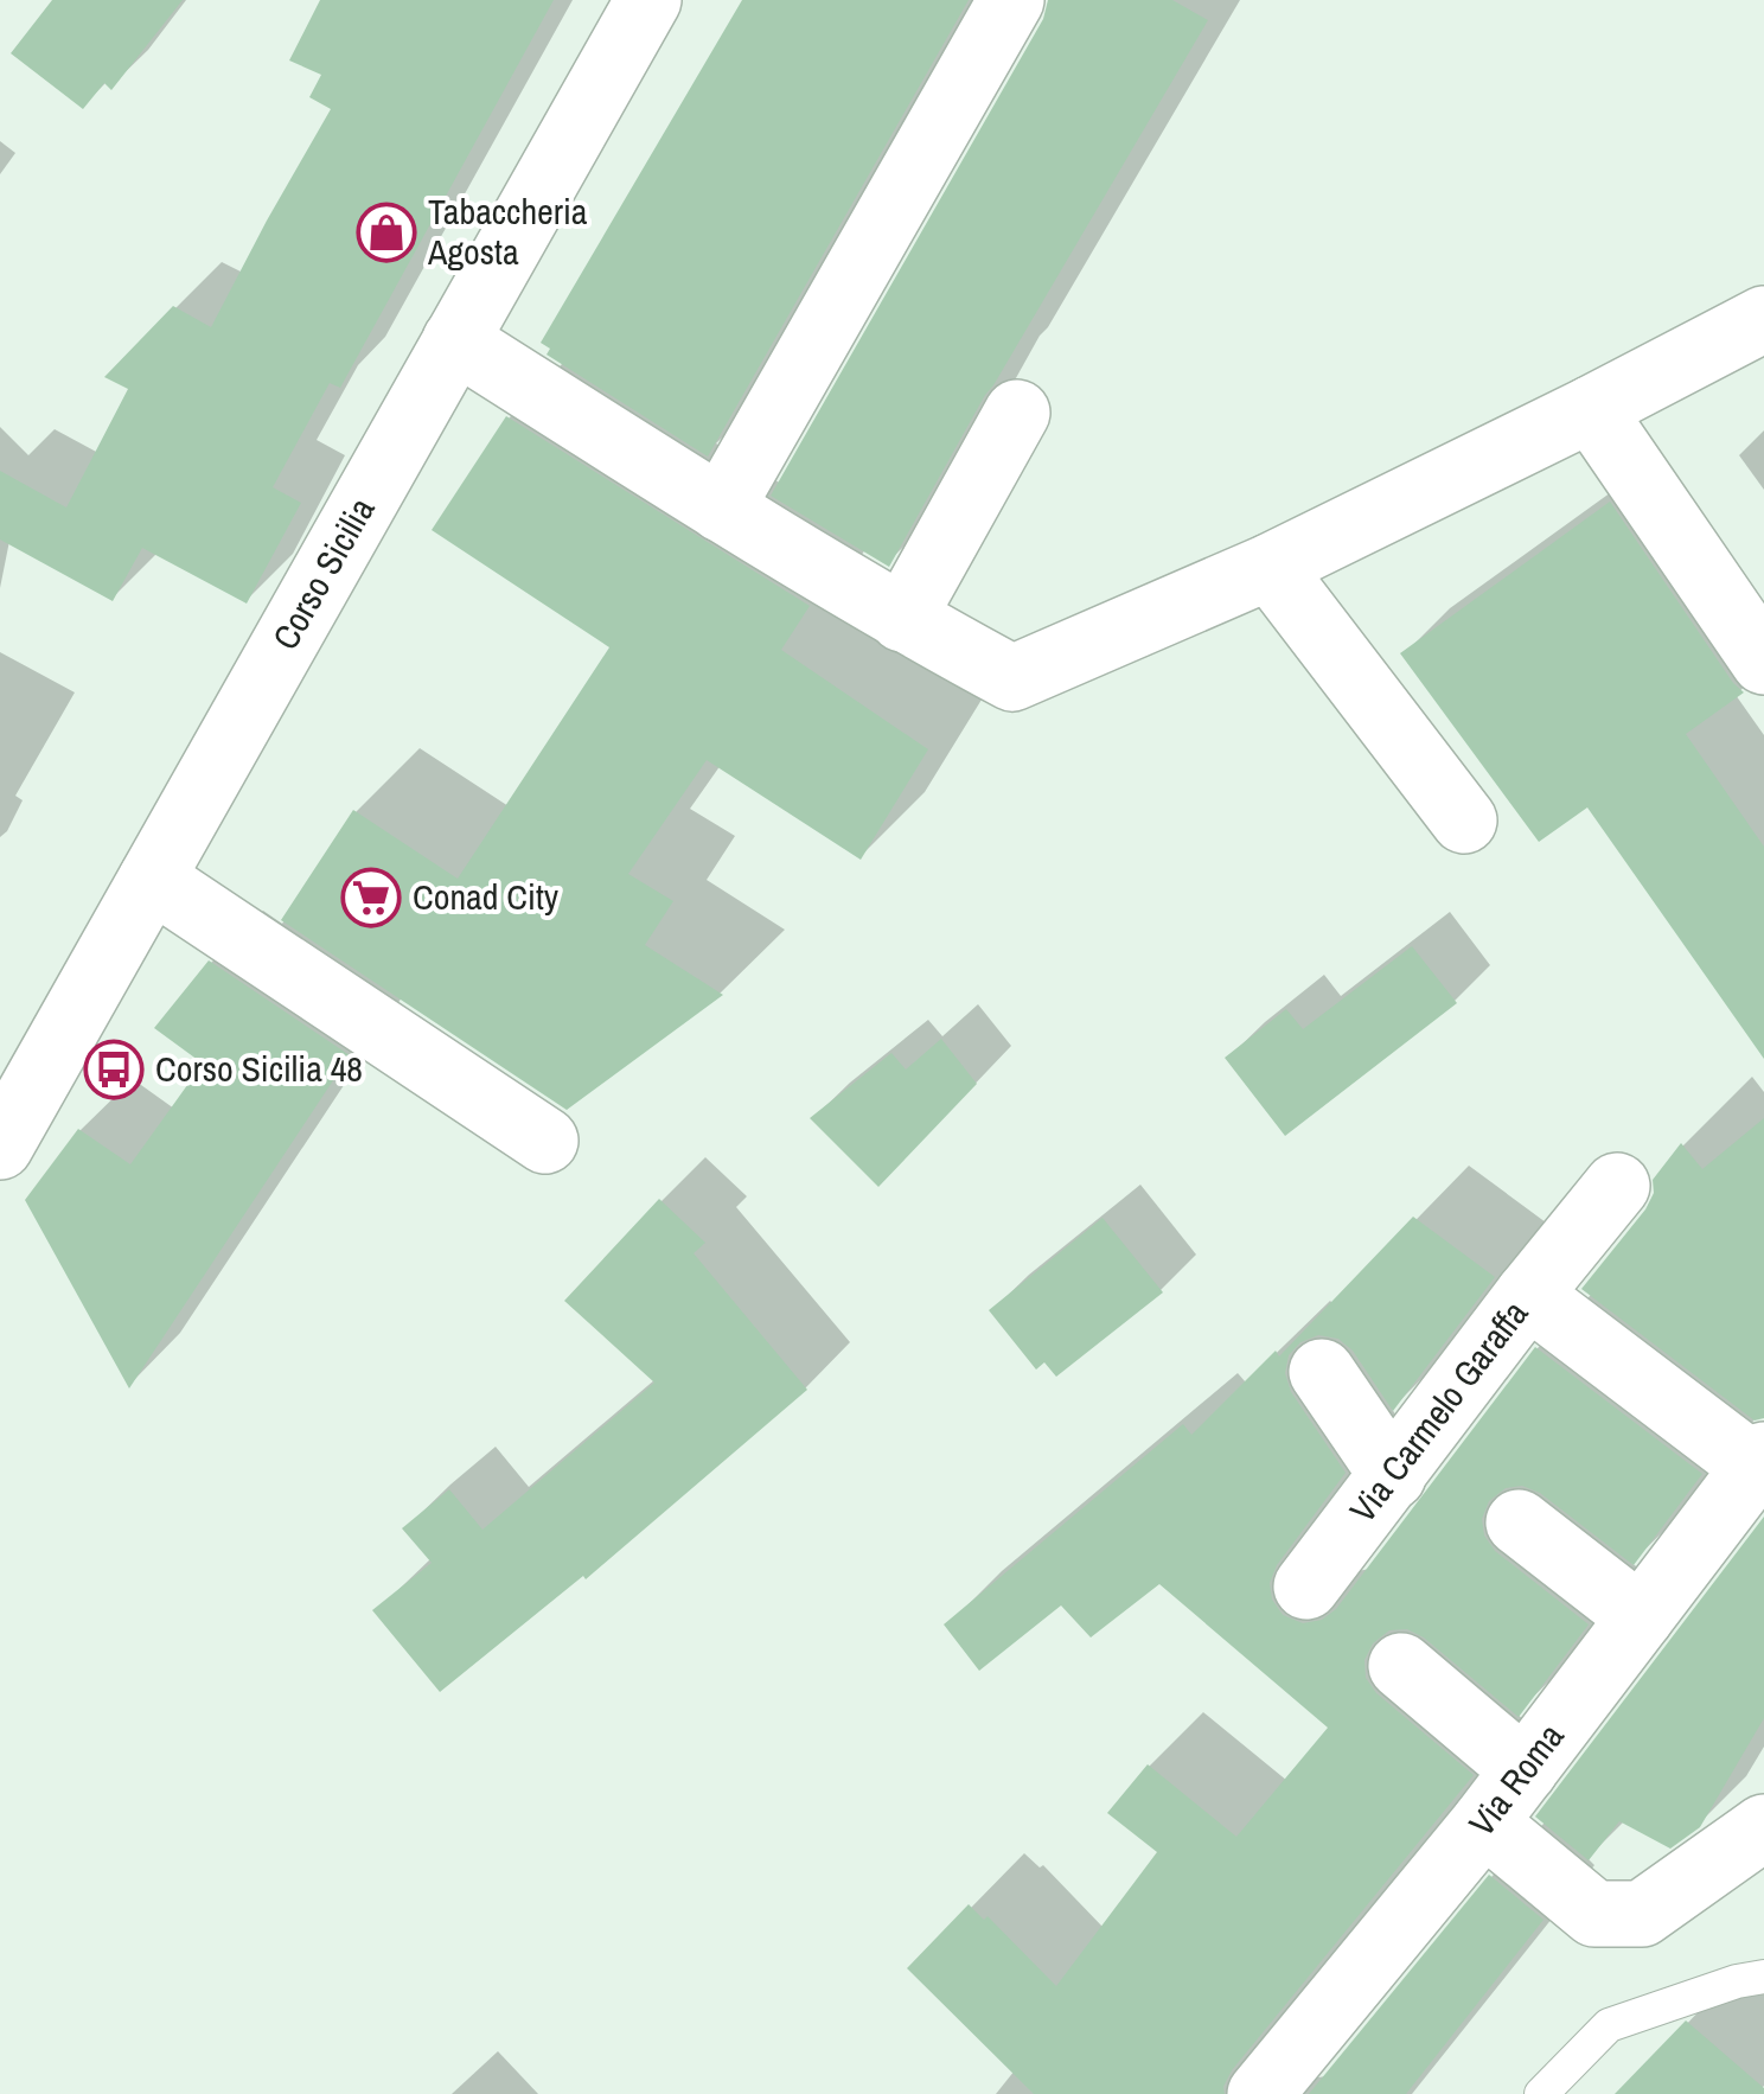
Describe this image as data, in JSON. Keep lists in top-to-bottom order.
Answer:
{
  "streets": {
    "street": ["Corso Sicilia", "Via Carmelo Garaffa", "Via Roma"]
  },
  "crossings": [
    ["Via Carmelo Garaffa", "Via Roma"]
  ],
  "places": {
    "shop": ["Tabaccheria Agosta"],
    "supermarket": ["Conad City"],
    "bus stop": ["Corso Sicilia 48"]
  }
}
